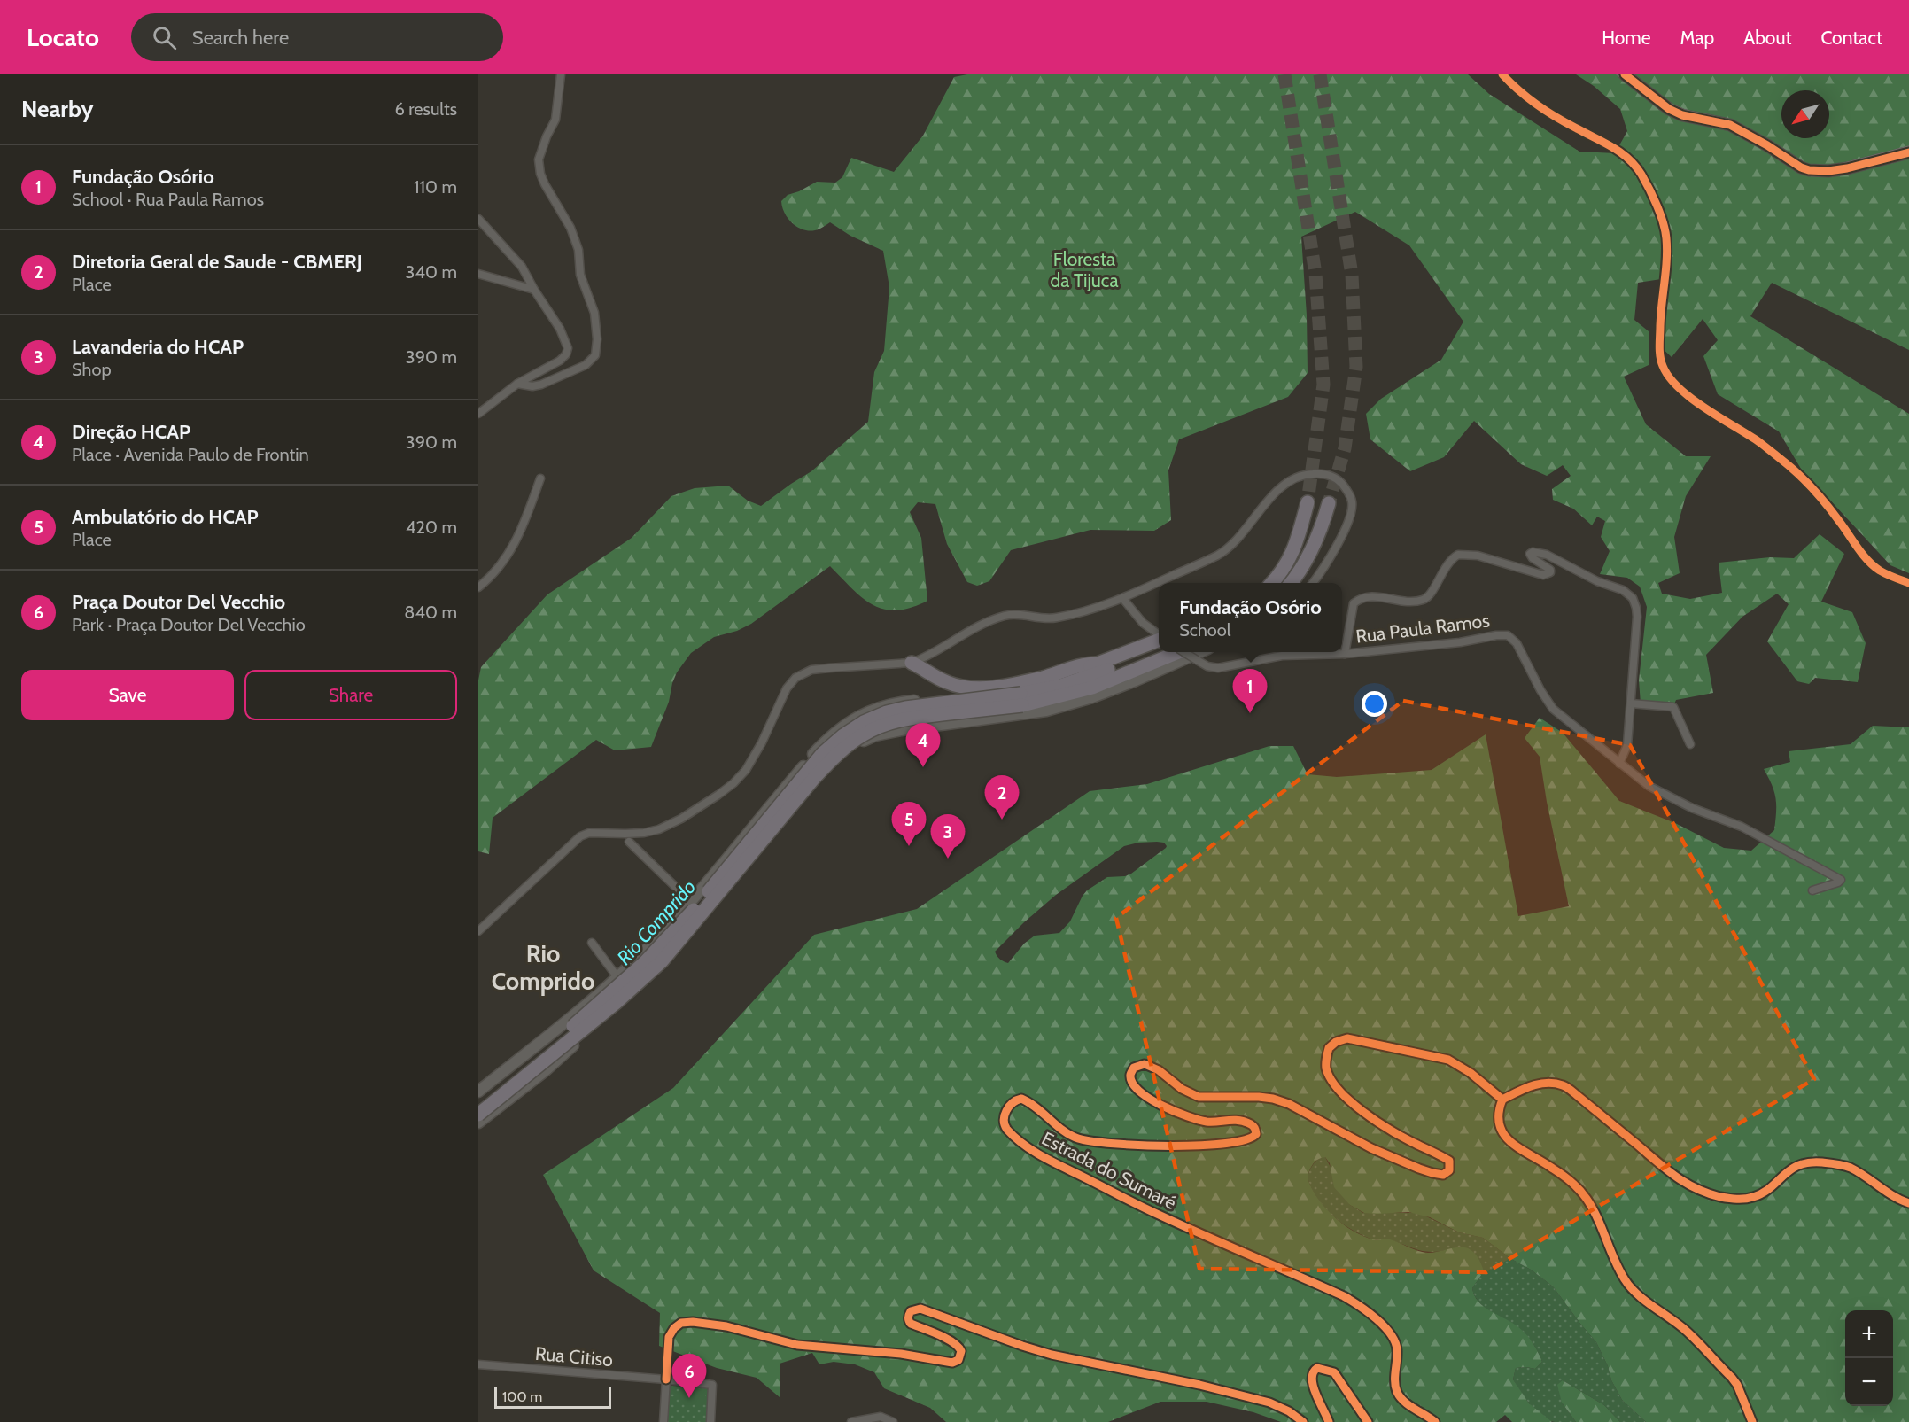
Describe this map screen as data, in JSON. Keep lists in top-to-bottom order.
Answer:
{
  "streets": {
    "street": ["Rua Paula Ramos", "Estrada do Sumaré", "Rua Citiso"]
  },
  "districts": ["Rio Comprido"],
  "water": ["Rio Comprido"],
  "parks": ["Floresta da Tijuca"],
  "scale_bar": "100 m",
  "north": "bottom left",
  "page": {
    "header": "Locato",
    "search": "Search here",
    "nav": [
      "Home",
      "Map",
      "About",
      "Contact"
    ],
    "heading": ["Nearby", "6 results"],
    "list": [
      {
        "mark": "1",
        "name": "Fundação Osório",
        "note": "School · Rua Paula Ramos",
        "value": "110 m"
      },
      {
        "mark": "2",
        "name": "Diretoria Geral de Saude - CBMERJ",
        "note": "Place",
        "value": "340 m"
      },
      {
        "mark": "3",
        "name": "Lavanderia do HCAP",
        "note": "Shop",
        "value": "390 m"
      },
      {
        "mark": "4",
        "name": "Direção HCAP",
        "note": "Place · Avenida Paulo de Frontin",
        "value": "390 m"
      },
      {
        "mark": "5",
        "name": "Ambulatório do HCAP",
        "note": "Place",
        "value": "420 m"
      },
      {
        "mark": "6",
        "name": "Praça Doutor Del Vecchio",
        "note": "Park · Praça Doutor Del Vecchio",
        "value": "840 m"
      }
    ],
    "popup": ["Fundação Osório", "School"],
    "buttons": ["Save", "Share"],
    "pins": [
      "1",
      "4",
      "2",
      "5",
      "3",
      "6"
    ],
    "map_buttons": ["+", "−"],
    "scale": "100 m"
  }
}
